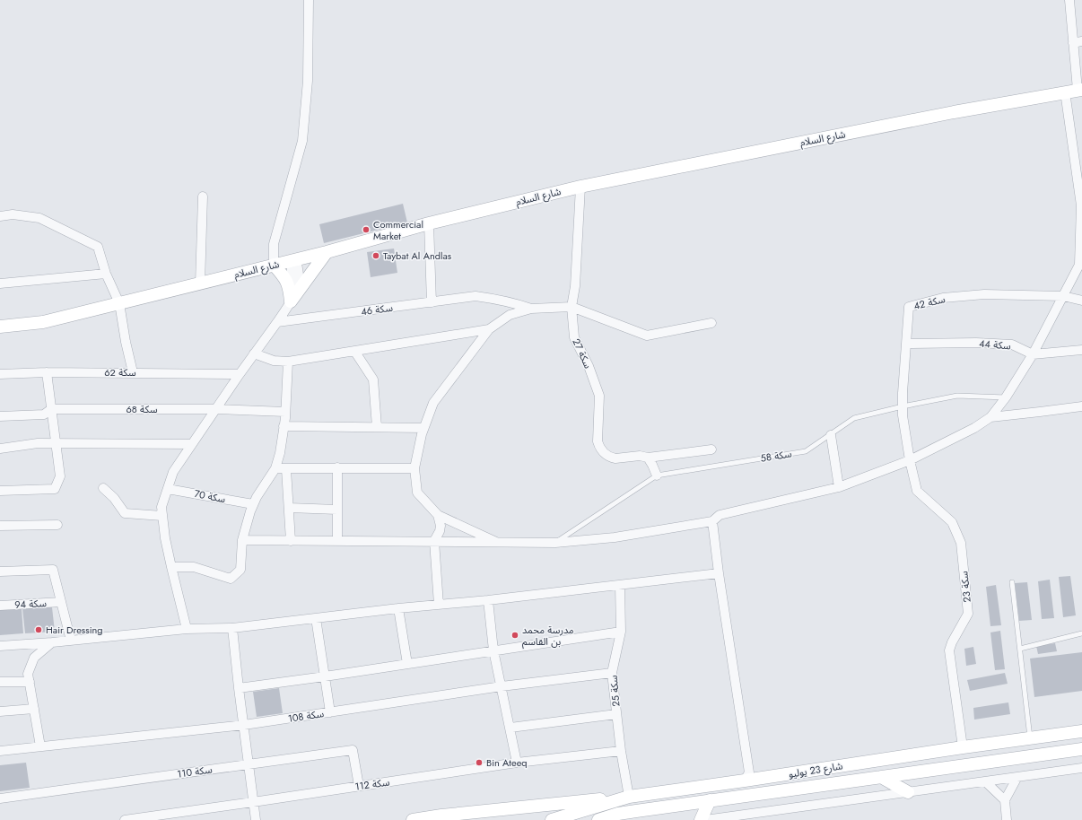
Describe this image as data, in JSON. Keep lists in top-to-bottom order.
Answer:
{
  "streets": {
    "main road": ["شارع السلام", "شارع 23 يوليو"],
    "street": [
      "سكة 42",
      "سكة 46",
      "سكة 44",
      "سكة 27",
      "سكة 62",
      "سكة 68",
      "سكة 70",
      "سكة 23",
      "سكة 94",
      "سكة 25",
      "سكة 108",
      "سكة 110",
      "سكة 112"
    ],
    "lane": ["سكة 58"]
  },
  "crossings": [
    ["شارع السلام", "سكة 27"],
    ["سكة 42", "سكة 44"],
    ["سكة 42", "سكة 58"],
    ["سكة 42", "سكة 23"],
    ["سكة 23", "شارع 23 يوليو"],
    ["سكة 25", "سكة 108"],
    ["سكة 25", "شارع 23 يوليو"],
    ["سكة 25", "سكة 112"],
    ["سكة 110", "سكة 112"]
  ],
  "places": [
    "Commercial Market",
    "Taybat Al Andlas",
    "Hair Dressing",
    "مدرسة محمد بن القاسم",
    "Bin Ateeq"
  ]
}
